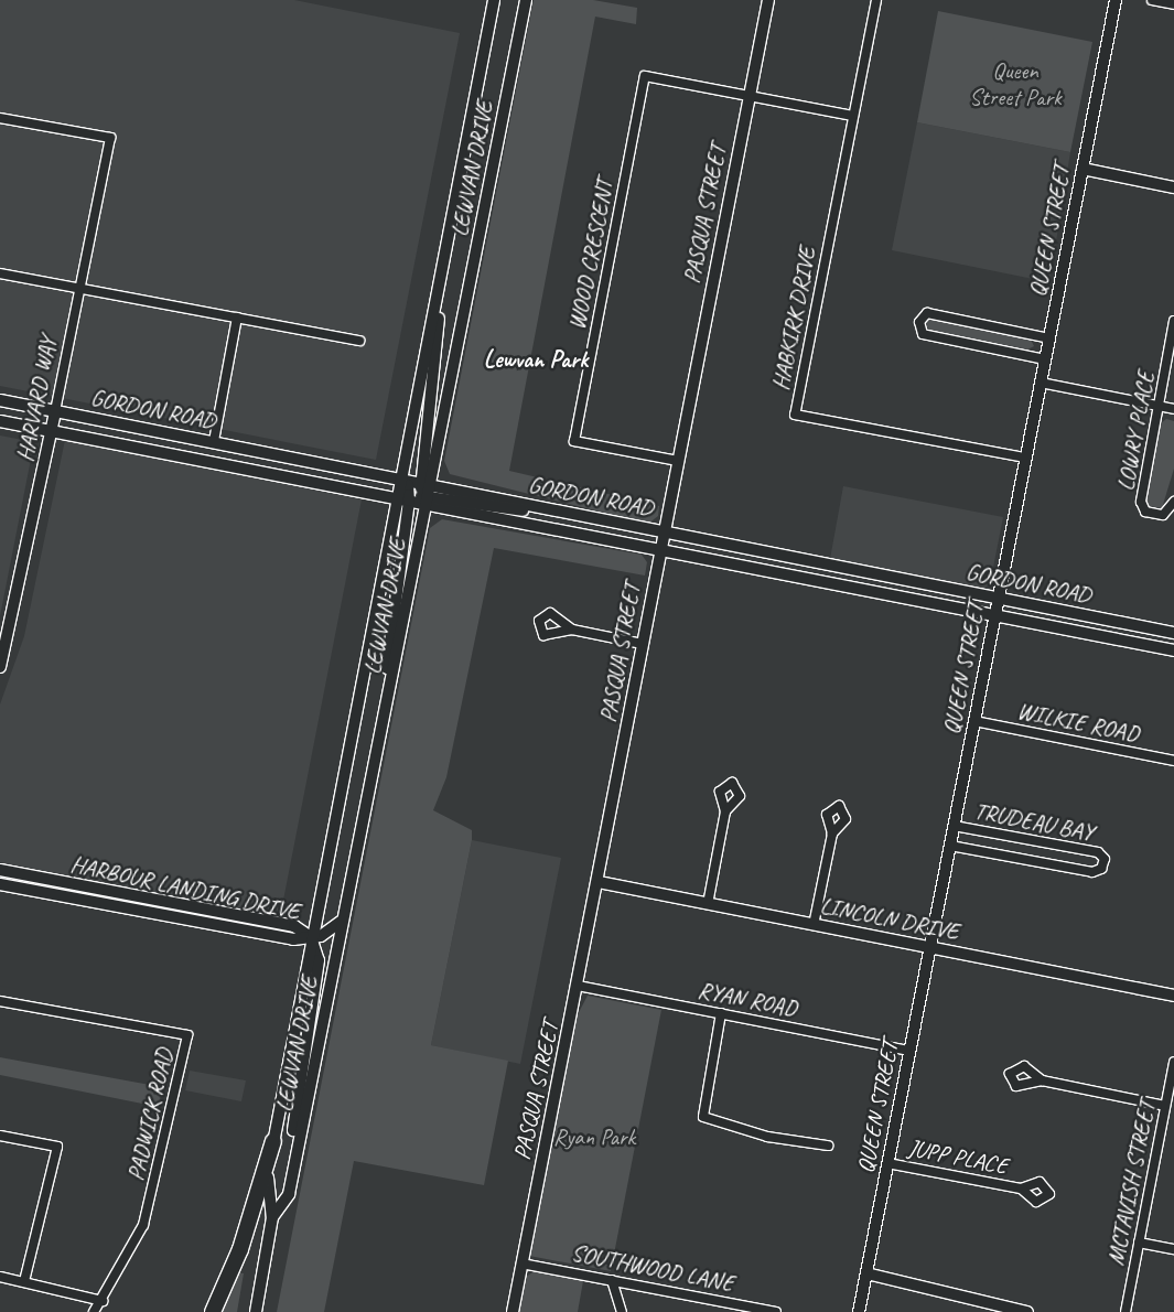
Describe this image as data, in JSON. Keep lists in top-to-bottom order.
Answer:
{
  "streets": {
    "main road": [
      "LEWVAN DRIVE",
      "PASQUA STREET",
      "QUEEN STREET",
      "HARVARD WAY",
      "GORDON ROAD",
      "HARBOUR LANDING DRIVE",
      "LINCOLN DRIVE"
    ],
    "street": [
      "WOOD CRESCENT",
      "HABKIRK DRIVE",
      "LOWRY PLACE",
      "WILKIE ROAD",
      "TRUDEAU BAY",
      "RYAN ROAD",
      "PADWICK ROAD",
      "JUPP PLACE",
      "MCTAVISH STREET",
      "SOUTHWOOD LANE"
    ]
  },
  "crossings": [
    ["LEWVAN DRIVE", "GORDON ROAD"],
    ["LEWVAN DRIVE", "HARBOUR LANDING DRIVE"],
    ["PASQUA STREET", "WOOD CRESCENT"],
    ["PASQUA STREET", "GORDON ROAD"],
    ["PASQUA STREET", "LINCOLN DRIVE"],
    ["PASQUA STREET", "RYAN ROAD"],
    ["PASQUA STREET", "SOUTHWOOD LANE"],
    ["QUEEN STREET", "HABKIRK DRIVE"],
    ["QUEEN STREET", "GORDON ROAD"],
    ["QUEEN STREET", "WILKIE ROAD"],
    ["QUEEN STREET", "TRUDEAU BAY"],
    ["QUEEN STREET", "LINCOLN DRIVE"],
    ["QUEEN STREET", "RYAN ROAD"],
    ["QUEEN STREET", "JUPP PLACE"],
    ["HARVARD WAY", "GORDON ROAD"]
  ],
  "districts": ["Lewvan Park"],
  "parks": ["Queen Street Park", "Ryan Park"]
}
